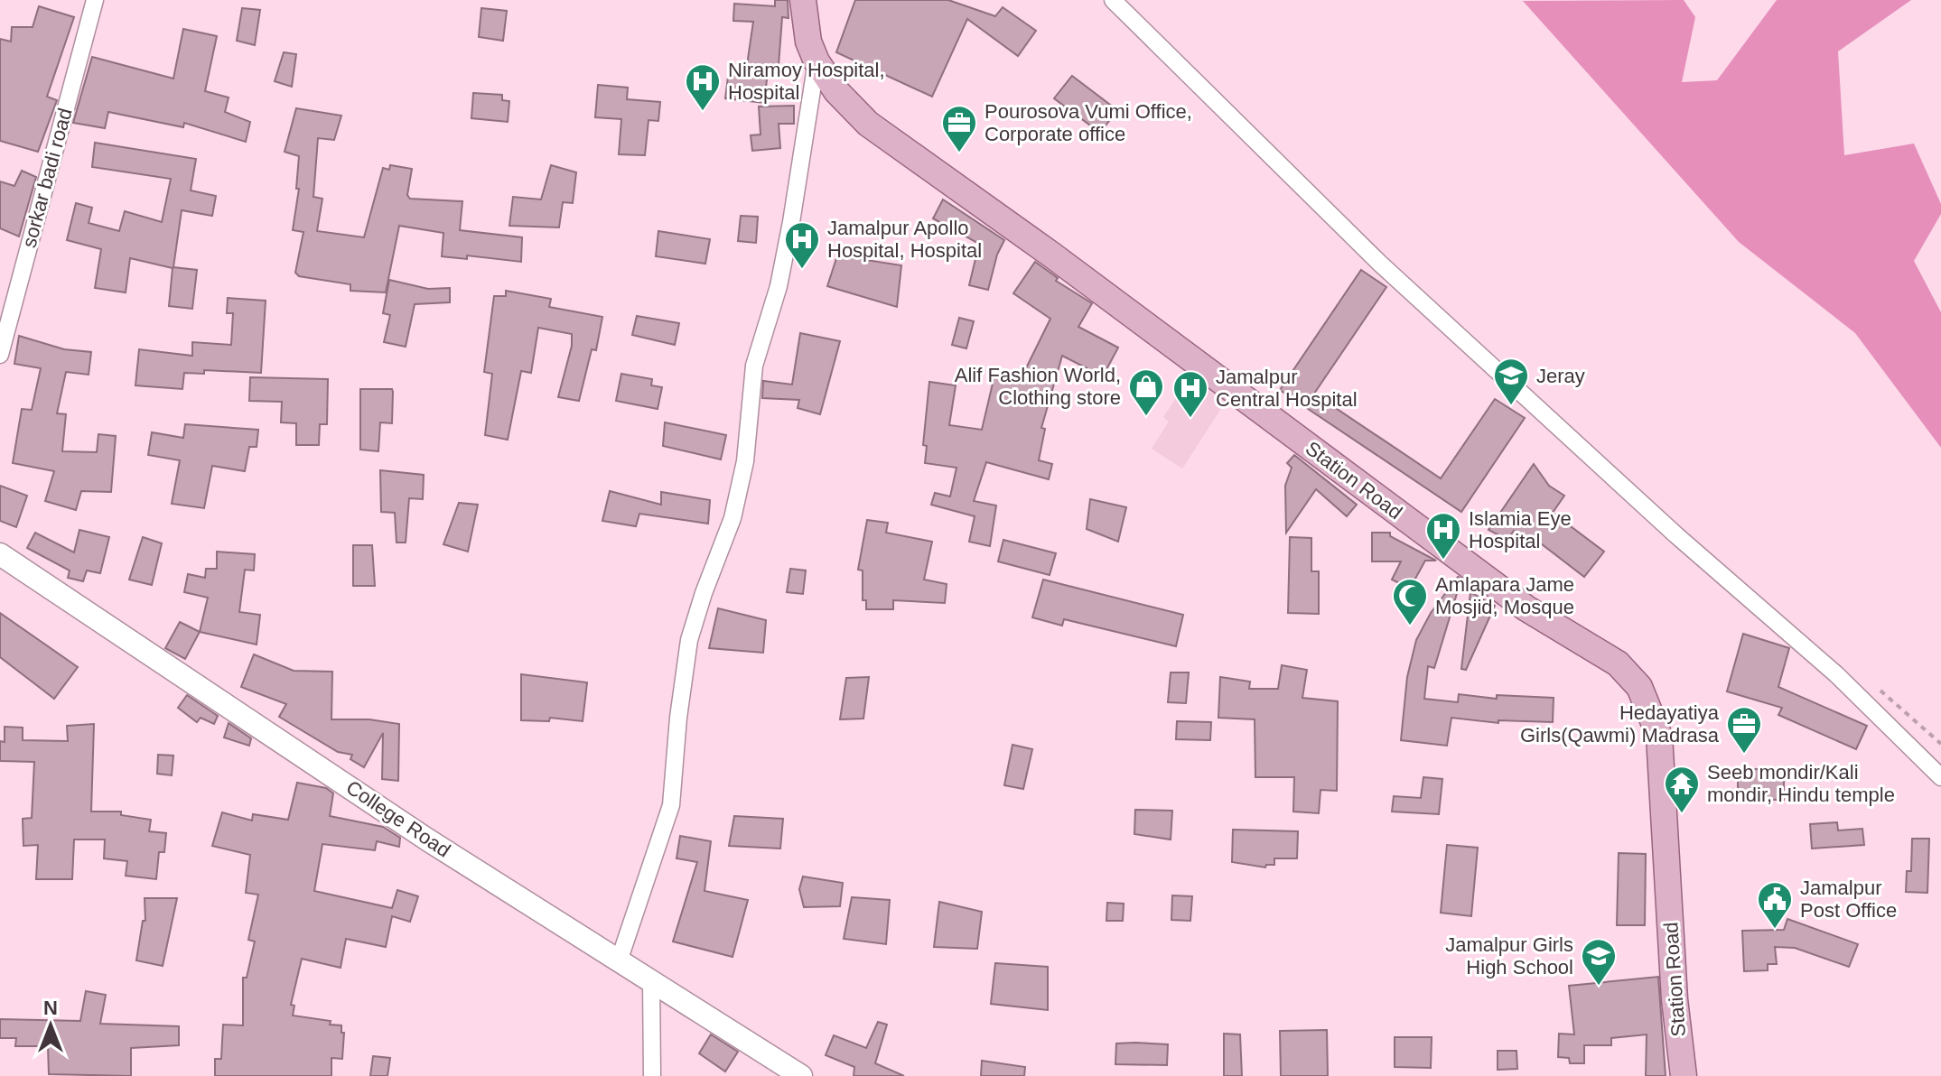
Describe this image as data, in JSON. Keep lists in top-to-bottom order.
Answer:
{
  "streets": {
    "main road": ["Station Road", "College Road"],
    "street": ["sorkar badi road"]
  },
  "places": {
    "hospital": [
      "Niramoy Hospital, Hospital",
      "Jamalpur Apollo Hospital, Hospital",
      "Jamalpur Central Hospital",
      "Islamia Eye Hospital"
    ],
    "office": ["Pourosova Vumi Office, Corporate office", "Hedayatiya Girls(Qawmi) Madrasa"],
    "school or university": ["Jeray", "Jamalpur Girls High School"],
    "shop": ["Alif Fashion World, Clothing store"],
    "mosque": ["Amlapara Jame Mosjid, Mosque"],
    "temple": ["Seeb mondir/Kali mondir, Hindu temple"],
    "public building": ["Jamalpur Post Office"]
  },
  "north": "top"
}
